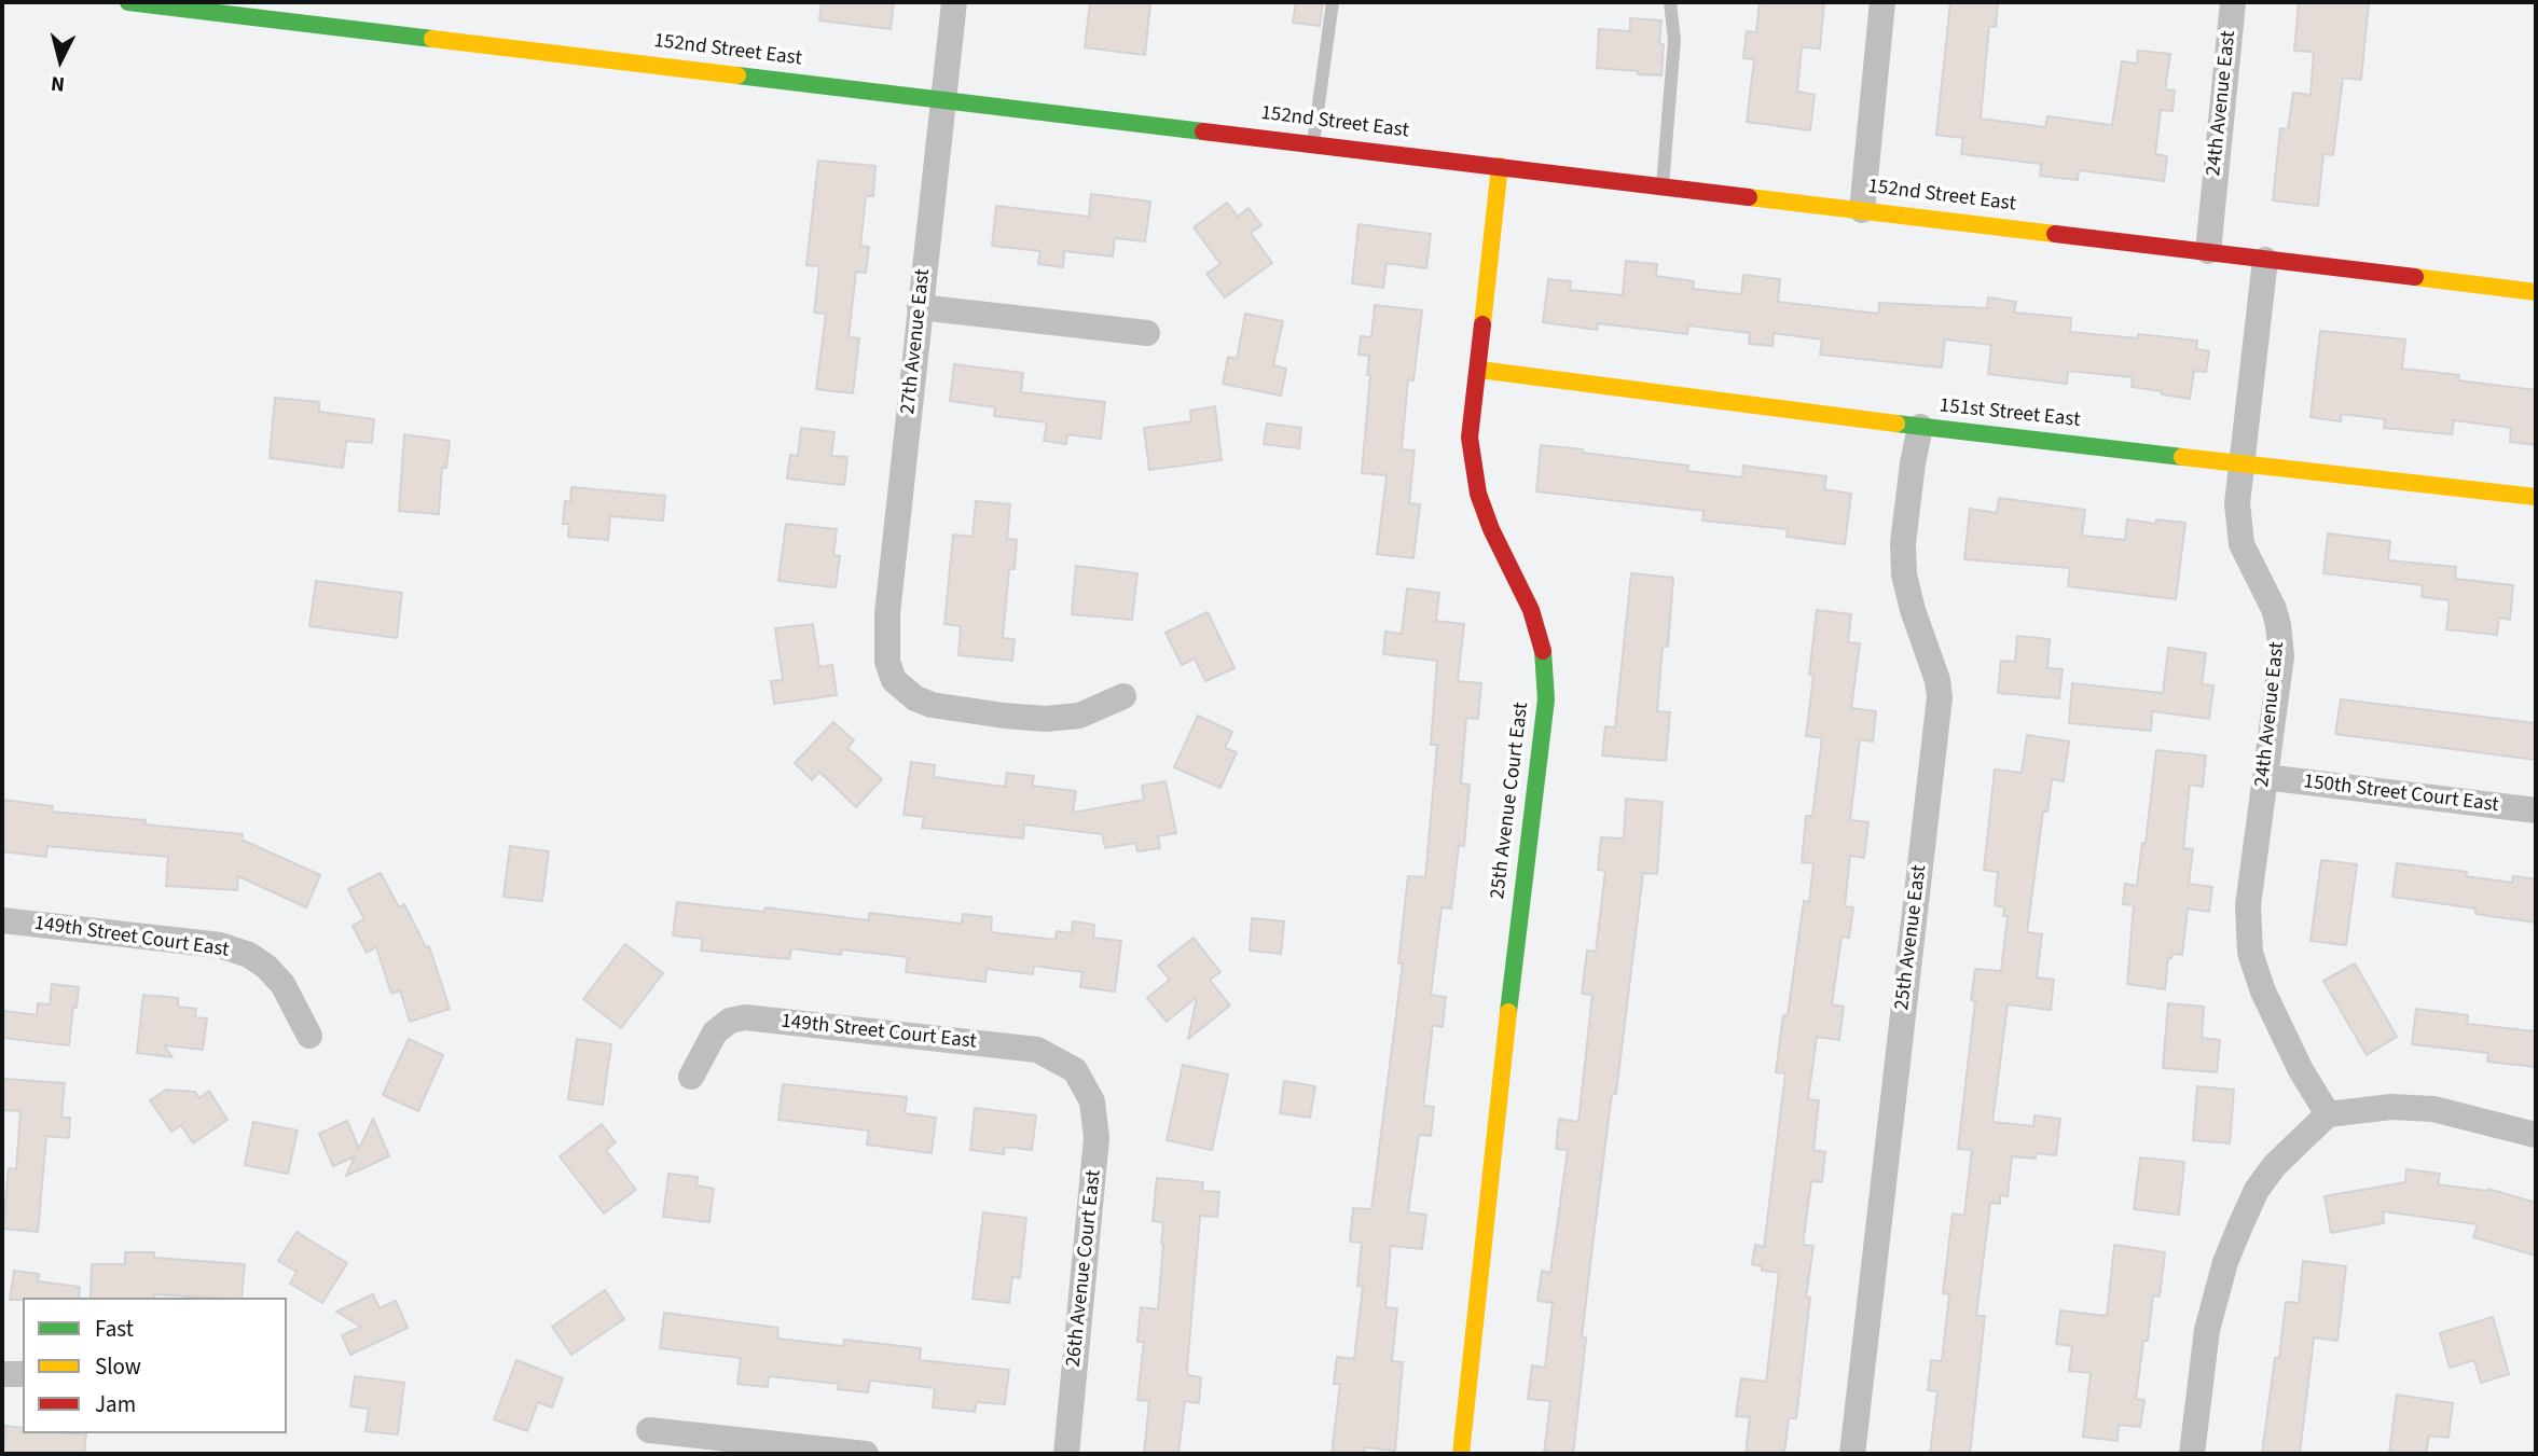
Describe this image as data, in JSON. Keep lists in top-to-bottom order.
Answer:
{
  "streets": {
    "main road": ["152nd Street East", "151st Street East", "25th Avenue Court East"],
    "street": [
      "24th Avenue East",
      "27th Avenue East",
      "150th Street Court East",
      "149th Street Court East",
      "25th Avenue East",
      "26th Avenue Court East"
    ]
  },
  "crossings": [
    ["152nd Street East", "24th Avenue East"],
    ["152nd Street East", "27th Avenue East"],
    ["152nd Street East", "25th Avenue Court East"],
    ["24th Avenue East", "151st Street East"],
    ["24th Avenue East", "150th Street Court East"],
    ["151st Street East", "25th Avenue Court East"],
    ["151st Street East", "25th Avenue East"],
    ["149th Street Court East", "26th Avenue Court East"]
  ],
  "legend": ["Fast", "Slow", "Jam"],
  "north": "bottom"
}
